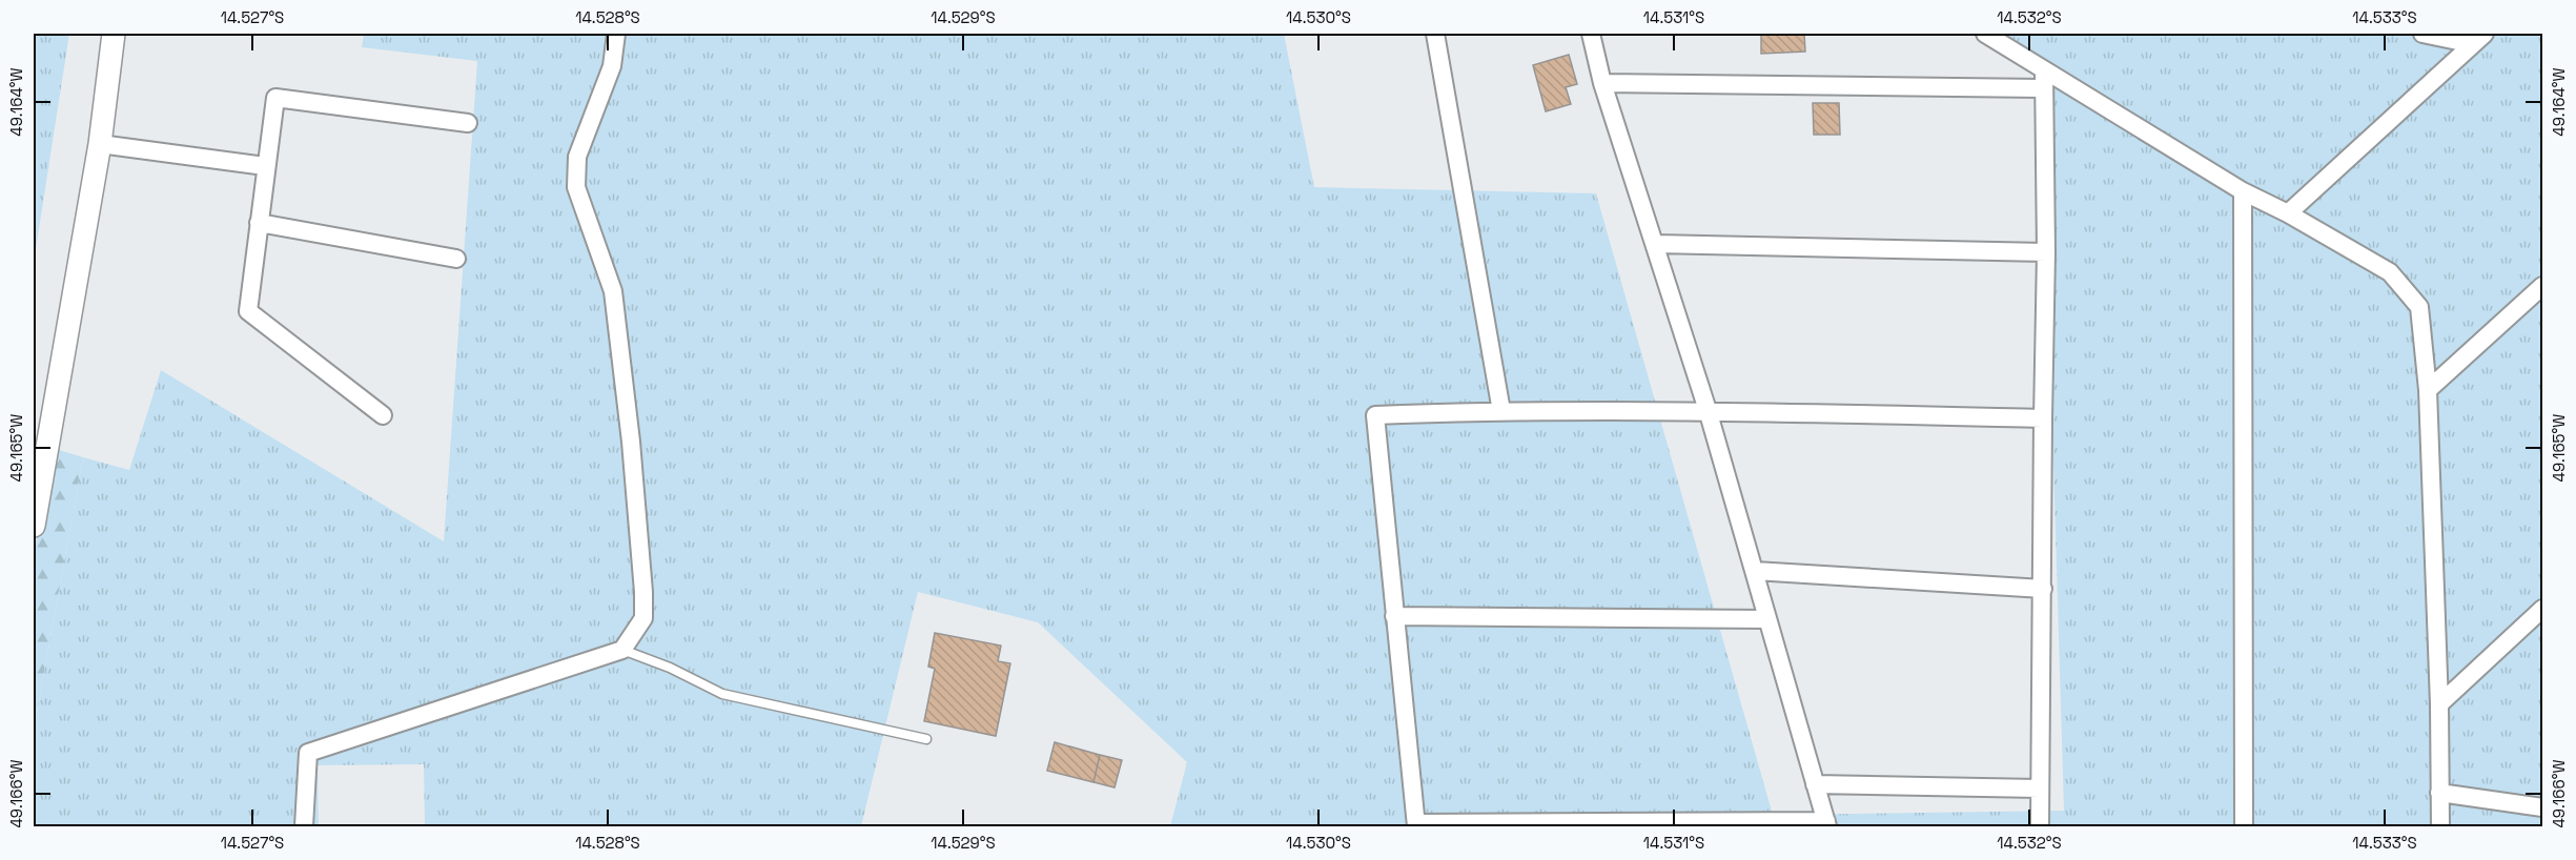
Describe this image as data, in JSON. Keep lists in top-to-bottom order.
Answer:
{
  "coordinates": [
    "14.527°S",
    "14.528°S",
    "14.529°S",
    "14.530°S",
    "14.531°S",
    "14.532°S",
    "14.533°S",
    "49.164°W",
    "49.165°W",
    "49.166°W"
  ]
}
